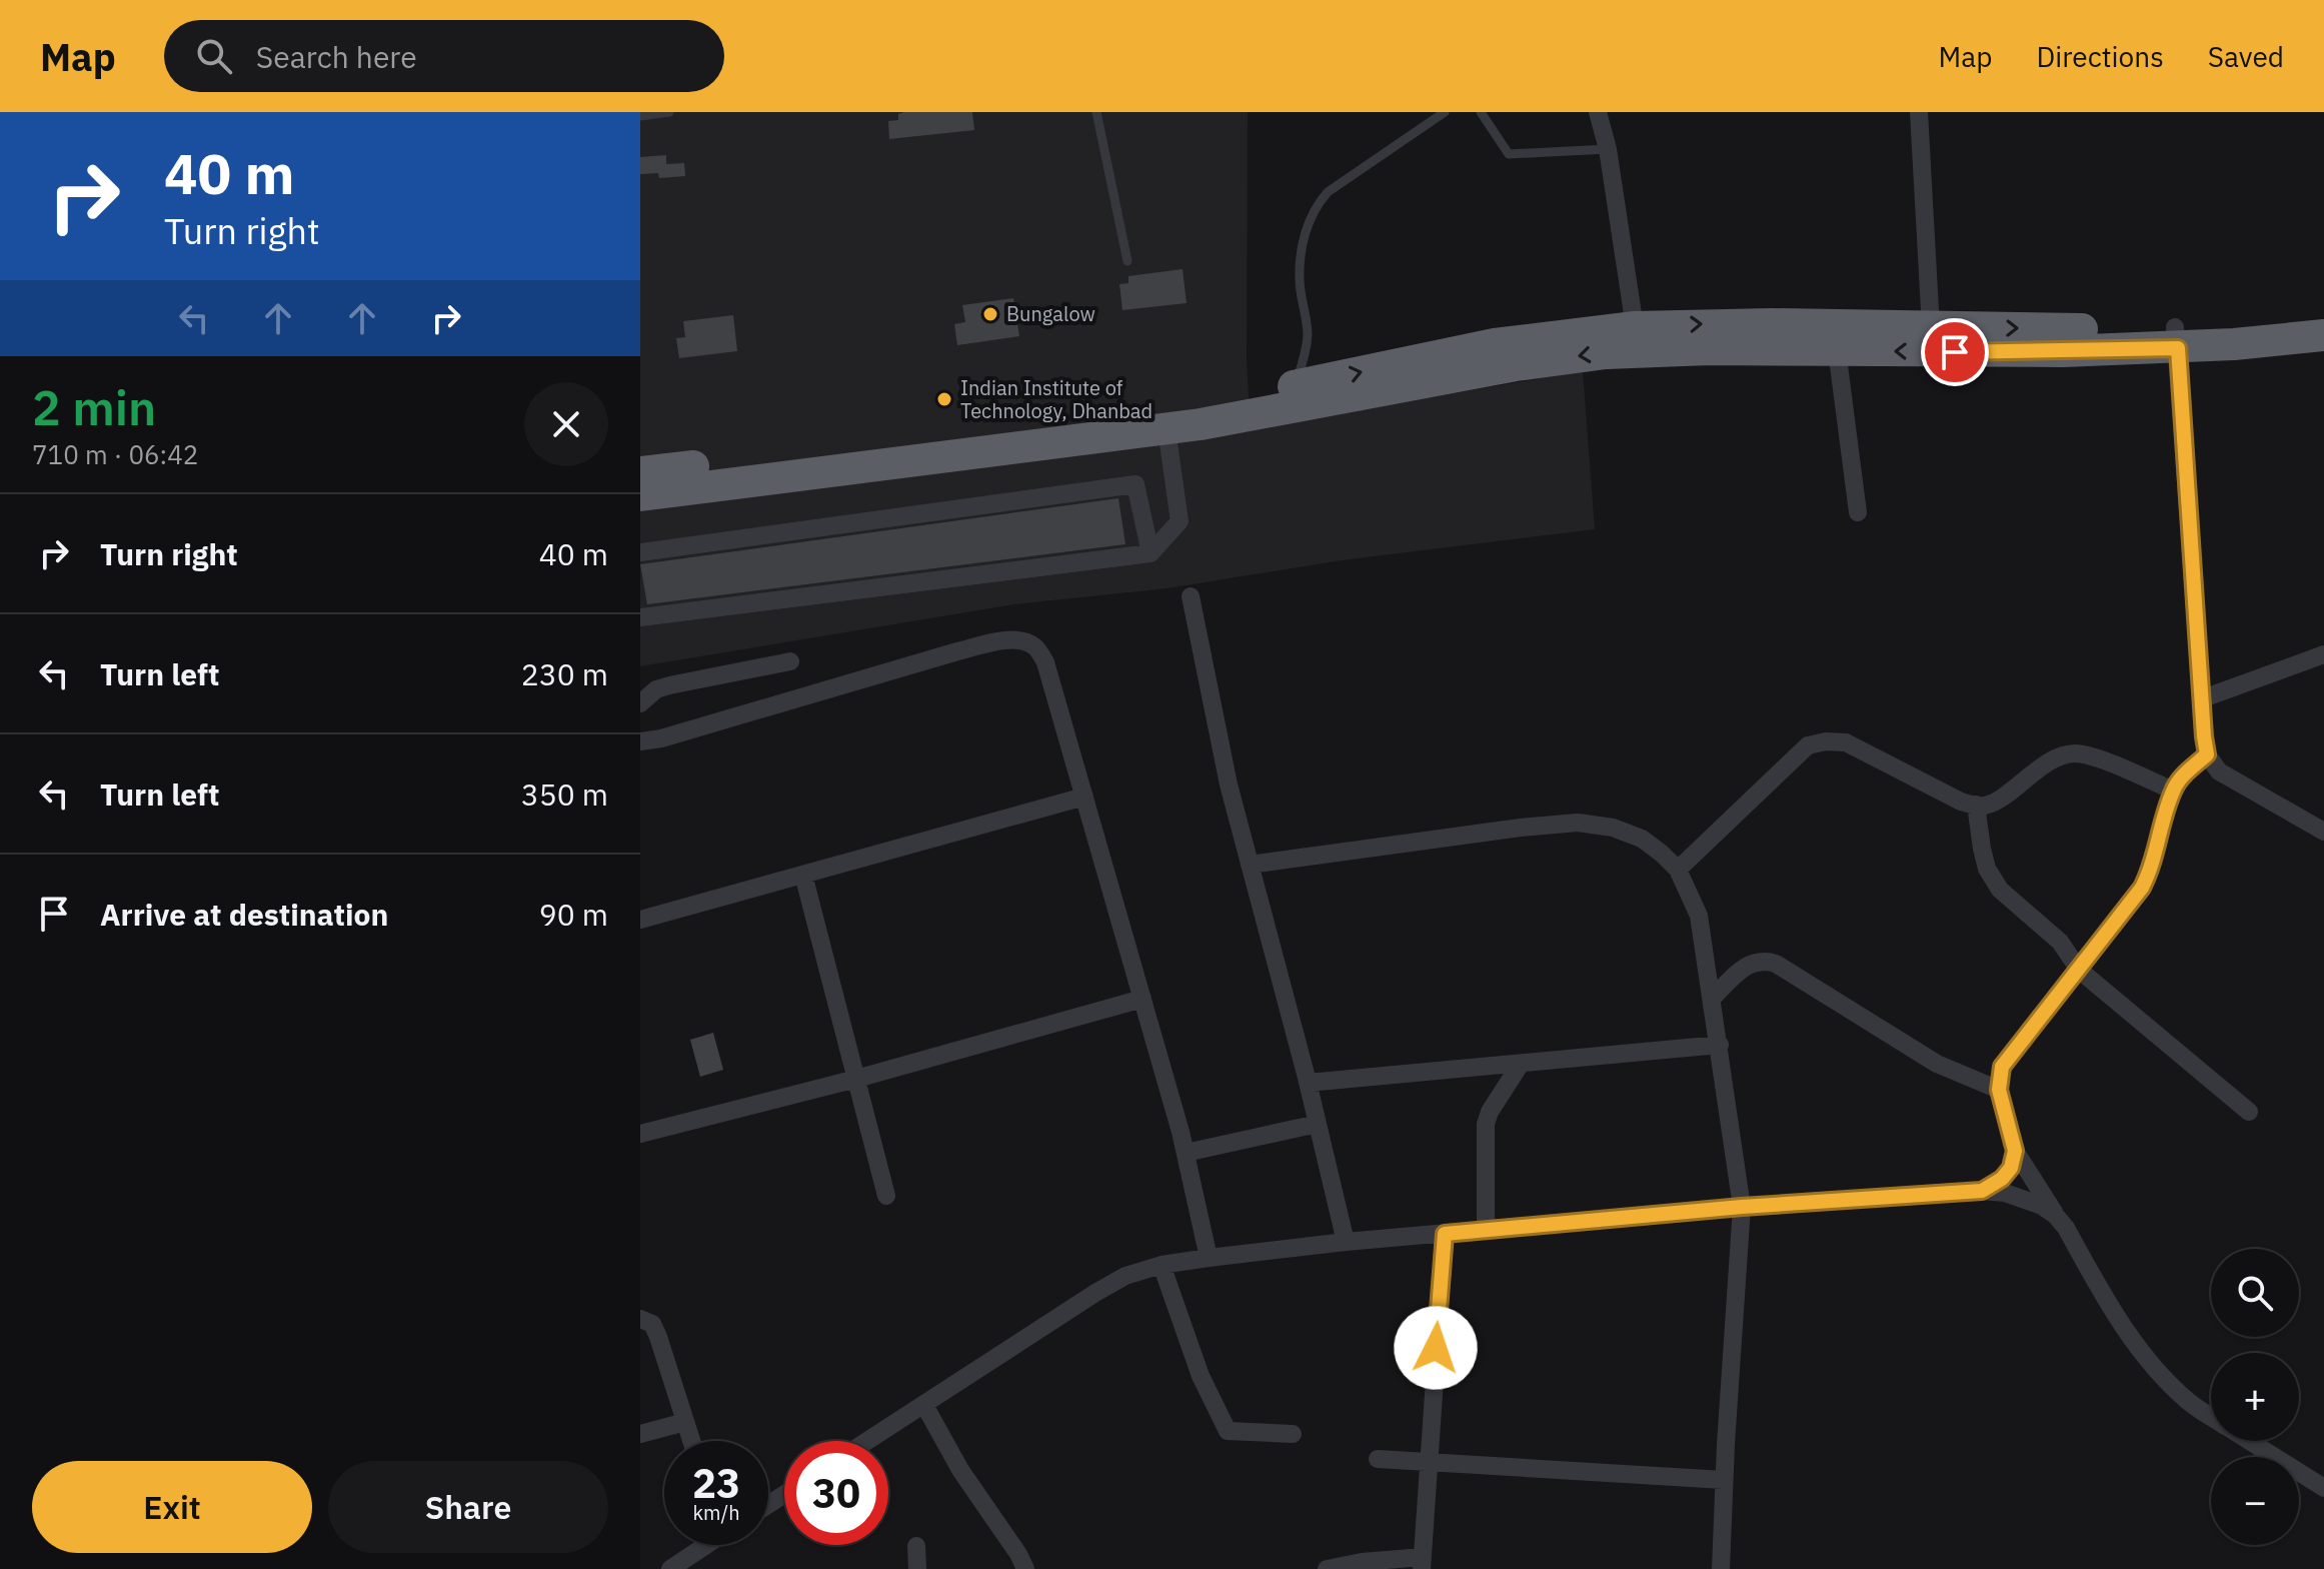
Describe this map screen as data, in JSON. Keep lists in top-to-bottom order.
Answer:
{
  "places": ["Bungalow", "Indian Institute of Technology, Dhanbad"],
  "page": {
    "header": "Map",
    "search": "Search here",
    "nav": ["Map", "Directions", "Saved"],
    "turn": ["40 m", "Turn right"],
    "heading": ["2 min", "710 m · 06:42"],
    "list": [
      {
        "name": "Turn right",
        "value": "40 m"
      },
      {
        "name": "Turn left",
        "value": "230 m"
      },
      {
        "name": "Turn left",
        "value": "350 m"
      },
      {
        "name": "Arrive at destination",
        "value": "90 m"
      }
    ],
    "map_buttons": ["+", "−"],
    "speed": "23 km/h",
    "limit": "30",
    "buttons": ["Exit", "Share"]
  }
}
